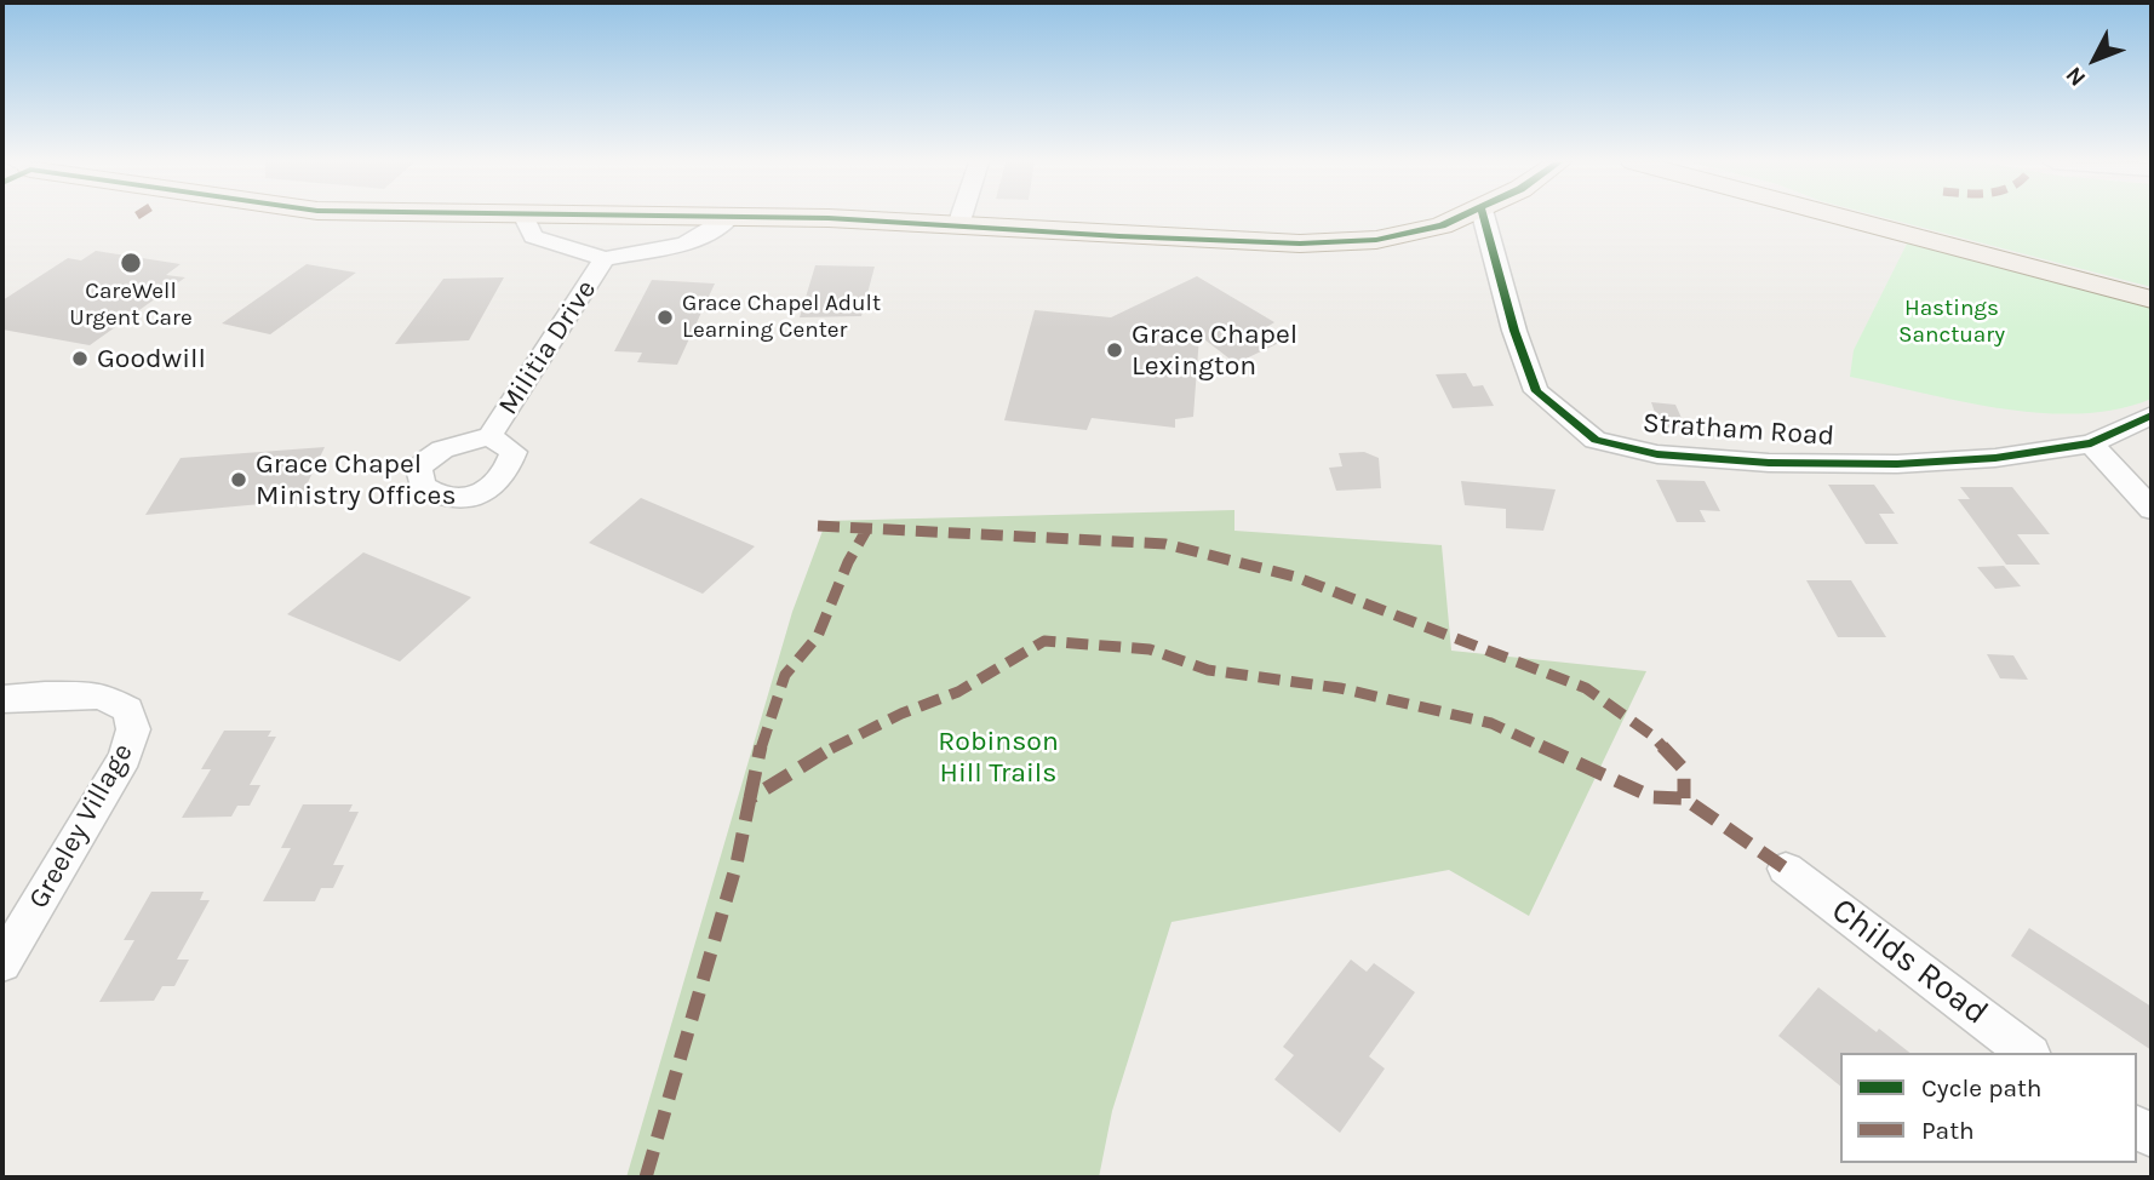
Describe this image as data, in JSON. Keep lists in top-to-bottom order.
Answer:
{
  "streets": {
    "street": [
      "Militia Drive",
      "Stratham Road",
      "Greeley Village",
      "Childs Road"
    ]
  },
  "parks": ["Hastings Sanctuary", "Robinson Hill Trails"],
  "places": [
    "CareWell Urgent Care",
    "Grace Chapel Adult Learning Center",
    "Grace Chapel Lexington",
    "Goodwill",
    "Grace Chapel Ministry Offices"
  ],
  "legend": ["Cycle path", "Path"],
  "north": "bottom left"
}
